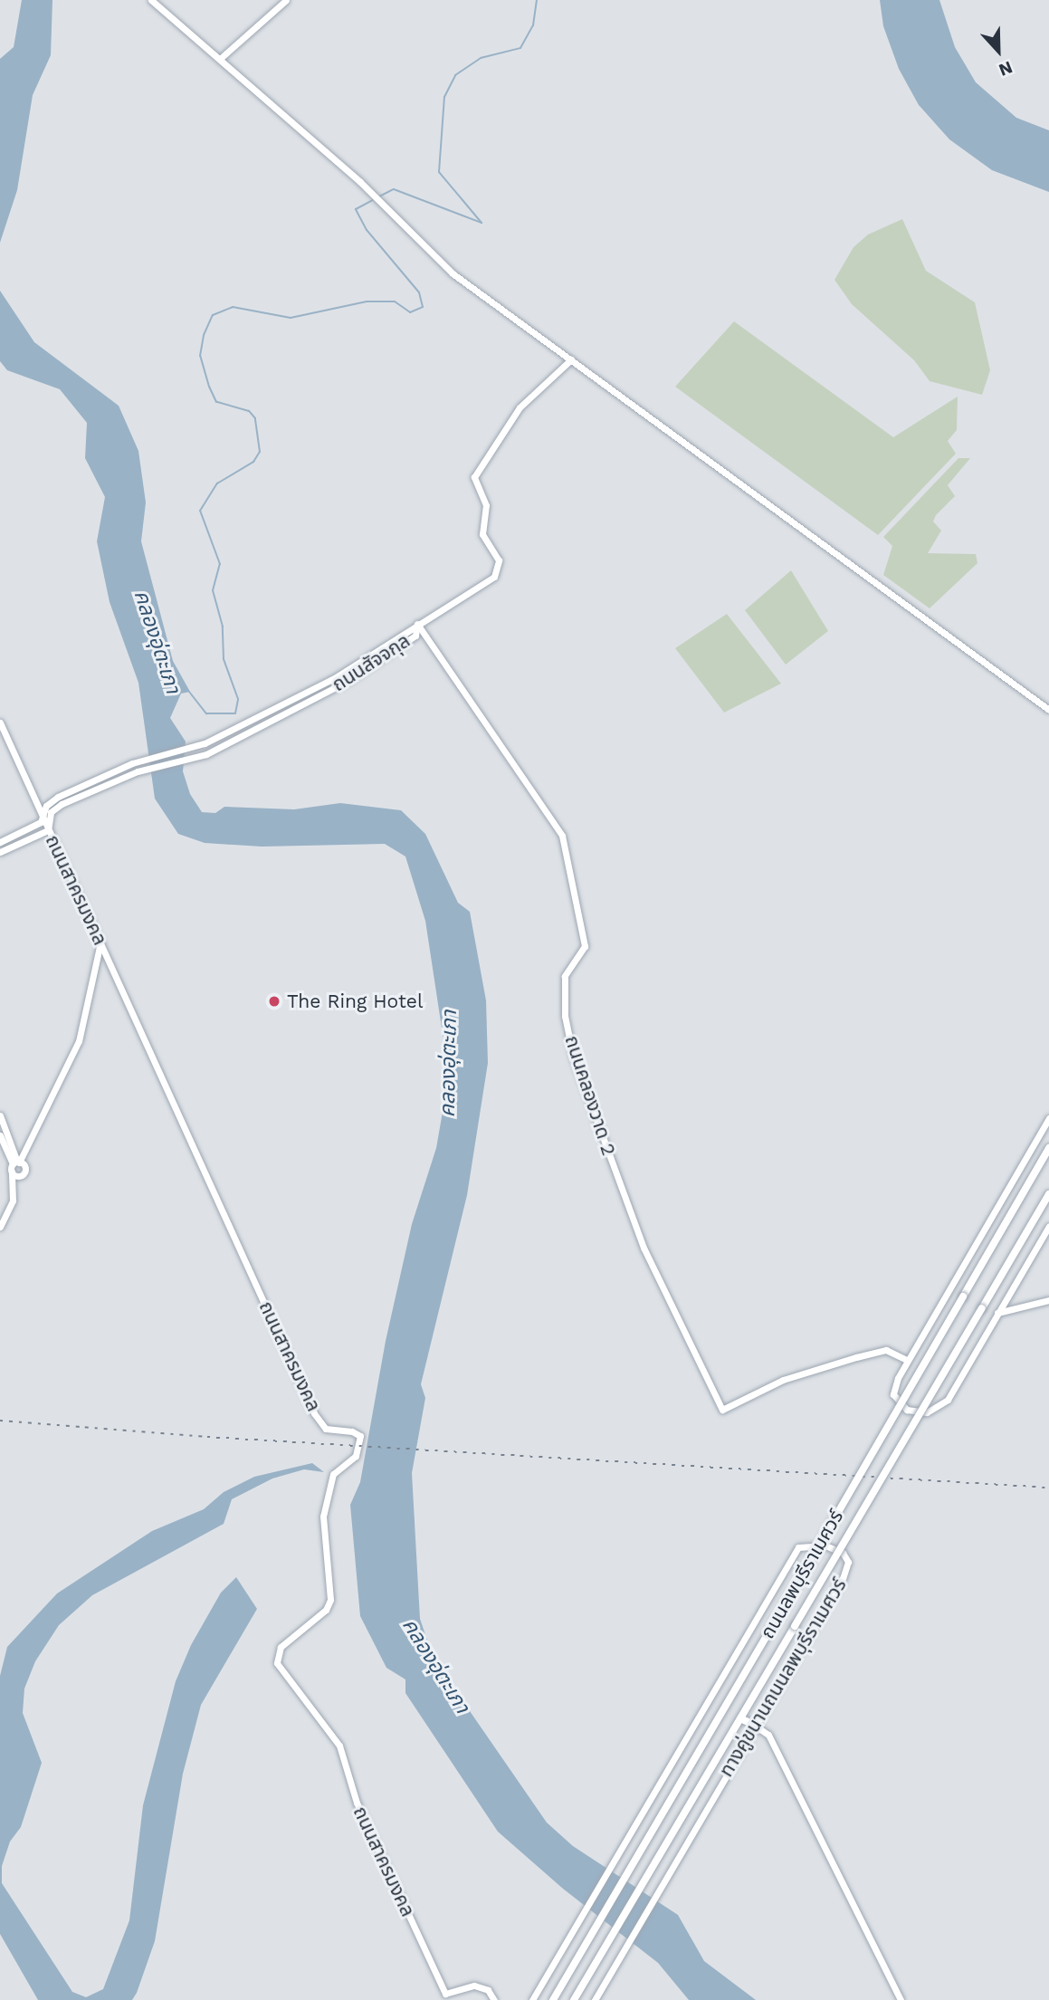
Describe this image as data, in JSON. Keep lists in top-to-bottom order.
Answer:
{
  "streets": {
    "main road": ["ถนนลพบุรีราเมศวร์"],
    "street": [
      "ถนนสัจจกุล",
      "ถนนสาครมงคล",
      "ถนนคลองวาด 2",
      "ทางคู่ขนานถนนลพบุรีราเมศวร์"
    ]
  },
  "crossings": [
    ["ถนนสัจจกุล", "ถนนสาครมงคล"],
    ["ถนนสัจจกุล", "ถนนคลองวาด 2"]
  ],
  "water": ["คลองอุ่ตะเภา"],
  "places": ["The Ring Hotel"],
  "north": "bottom"
}
